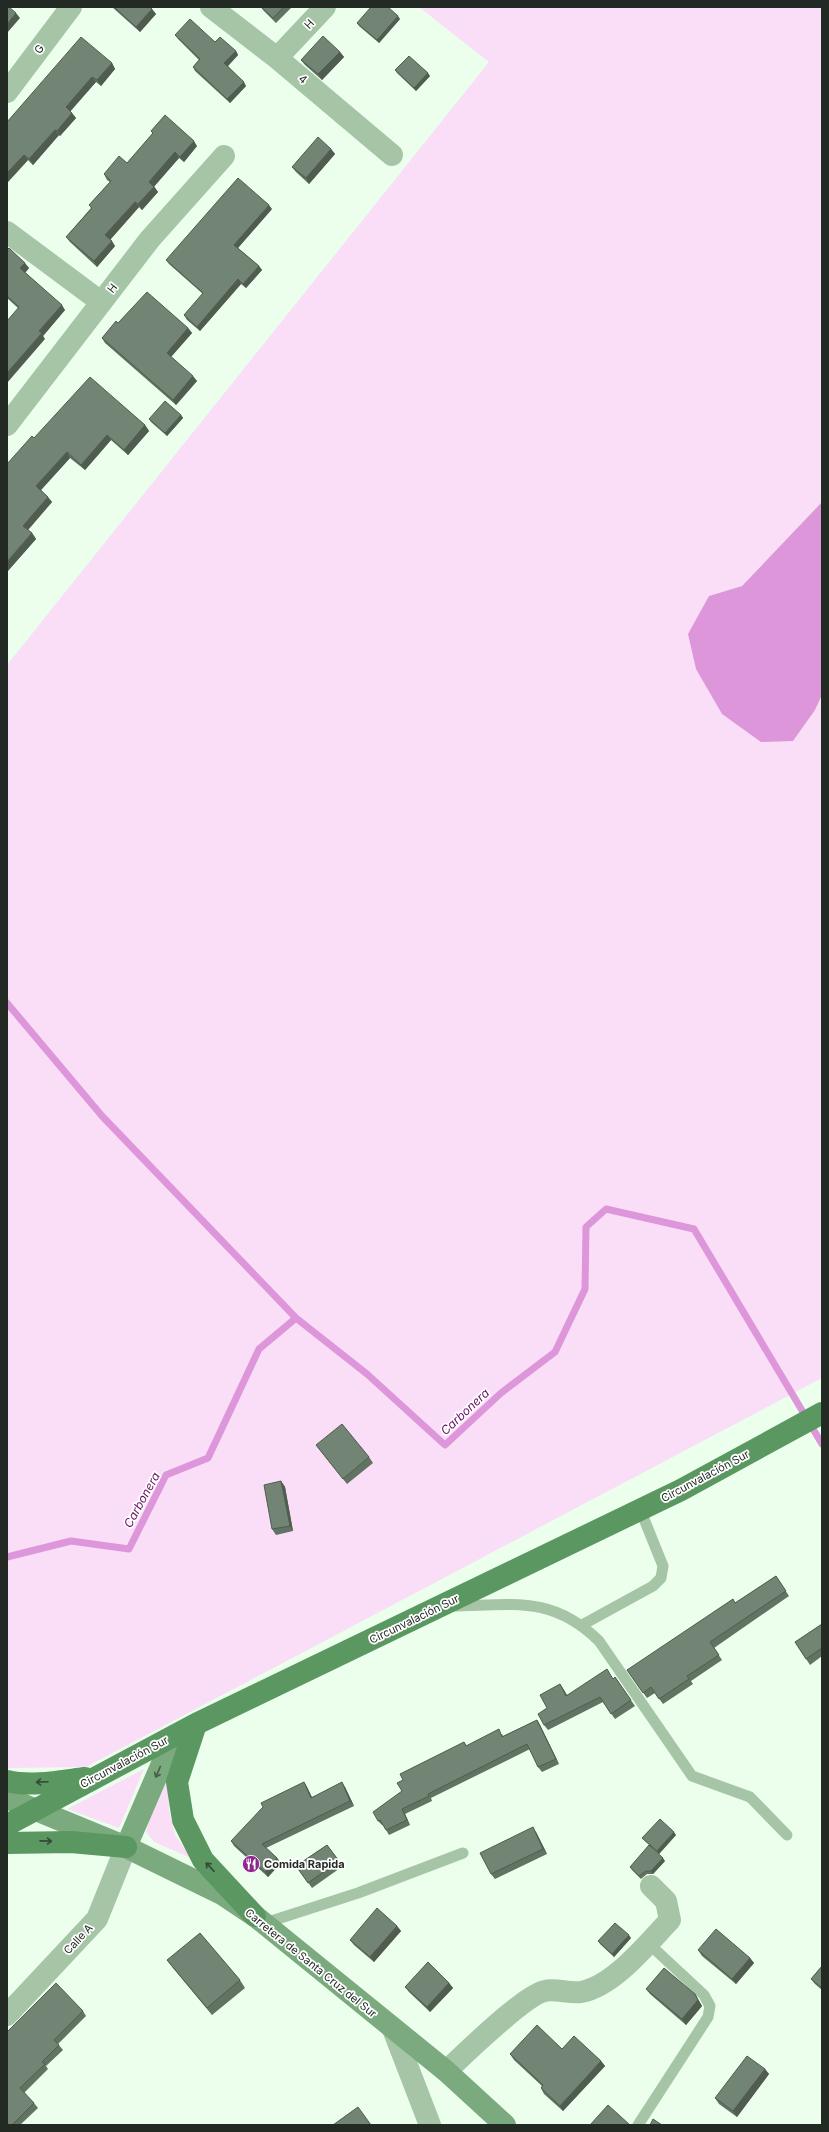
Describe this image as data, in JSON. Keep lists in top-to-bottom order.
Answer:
{
  "streets": {
    "main road": ["Circunvalación Sur", "Carretera de Santa Cruz del Sur"],
    "street": [
      "H",
      "G",
      "4",
      "Calle A"
    ]
  },
  "crossings": [
    ["H", "4"],
    ["Circunvalación Sur", "Carretera de Santa Cruz del Sur"],
    ["Calle A", "Carretera de Santa Cruz del Sur"]
  ],
  "water": ["Carbonera"],
  "places": {
    "restaurant": ["Comida Rapida"]
  }
}
